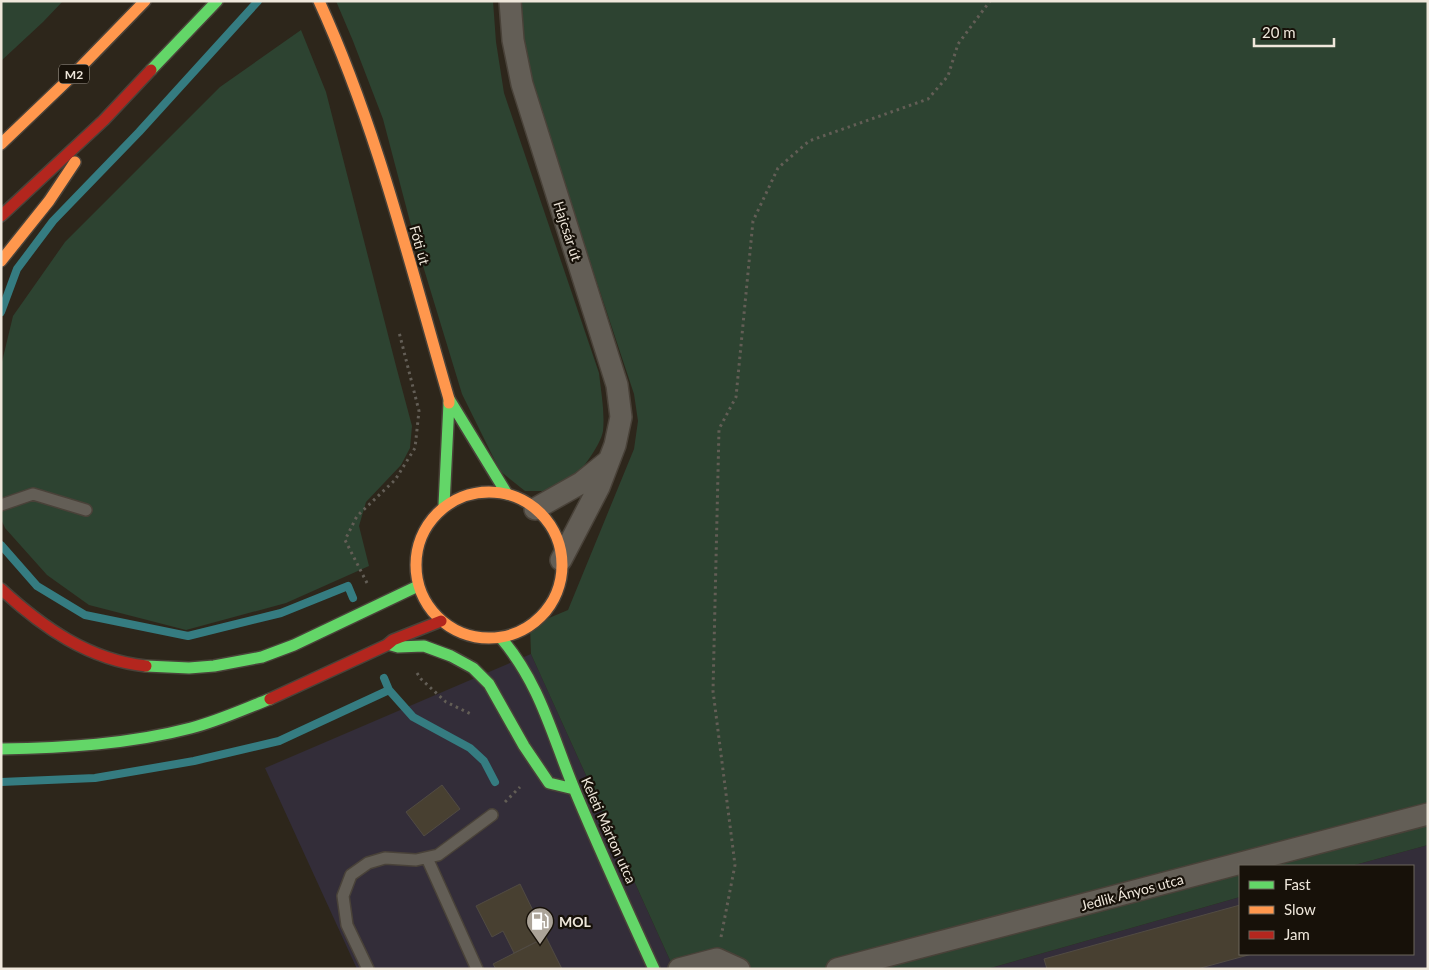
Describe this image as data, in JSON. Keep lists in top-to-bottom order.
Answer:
{
  "streets": {
    "main road": ["M2", "Fóti út", "Keleti Márton utca"],
    "street": ["Hajcsár út", "Jedlik Ányos utca"]
  },
  "crossings": [
    ["Hajcsár út", "Fóti út"],
    ["Hajcsár út", "Keleti Márton utca"],
    ["Fóti út", "Keleti Márton utca"]
  ],
  "places": {
    "fuel station": ["MOL"]
  },
  "legend": ["Fast", "Slow", "Jam"],
  "scale_bar": "20 m"
}
